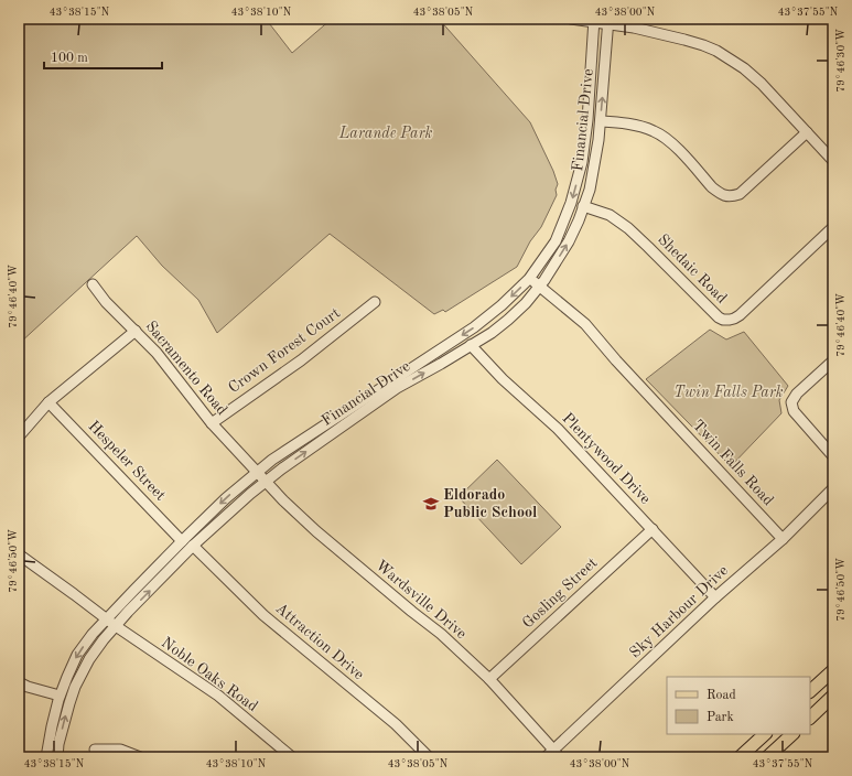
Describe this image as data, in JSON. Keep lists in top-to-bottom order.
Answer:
{
  "streets": {
    "street": [
      "Financial Drive",
      "Shedaic Road",
      "Crown Forest Court",
      "Sacramento Road",
      "Plentywood Drive",
      "Hespeler Street",
      "Twin Falls Road",
      "Gosling Street",
      "Wardsville Drive",
      "Sky Harbour Drive",
      "Attraction Drive",
      "Noble Oaks Road"
    ]
  },
  "crossings": [
    ["Financial Drive", "Shedaic Road"],
    ["Financial Drive", "Sacramento Road"],
    ["Financial Drive", "Plentywood Drive"],
    ["Financial Drive", "Hespeler Street"],
    ["Financial Drive", "Twin Falls Road"],
    ["Financial Drive", "Wardsville Drive"],
    ["Financial Drive", "Attraction Drive"],
    ["Financial Drive", "Noble Oaks Road"],
    ["Crown Forest Court", "Sacramento Road"],
    ["Sacramento Road", "Wardsville Drive"],
    ["Plentywood Drive", "Gosling Street"],
    ["Plentywood Drive", "Sky Harbour Drive"],
    ["Twin Falls Road", "Sky Harbour Drive"],
    ["Gosling Street", "Wardsville Drive"],
    ["Wardsville Drive", "Sky Harbour Drive"]
  ],
  "parks": ["Larande Park", "Twin Falls Park"],
  "places": {
    "school or university": ["Eldorado Public School"]
  },
  "legend": ["Road", "Park"],
  "scale_bar": "100 m",
  "coordinates": [
    "43°38'15\"N",
    "43°38'10\"N",
    "43°38'05\"N",
    "43°38'00\"N",
    "43°37'55\"N",
    "79°46'30\"W",
    "79°46'40\"W",
    "79°46'50\"W"
  ]
}
